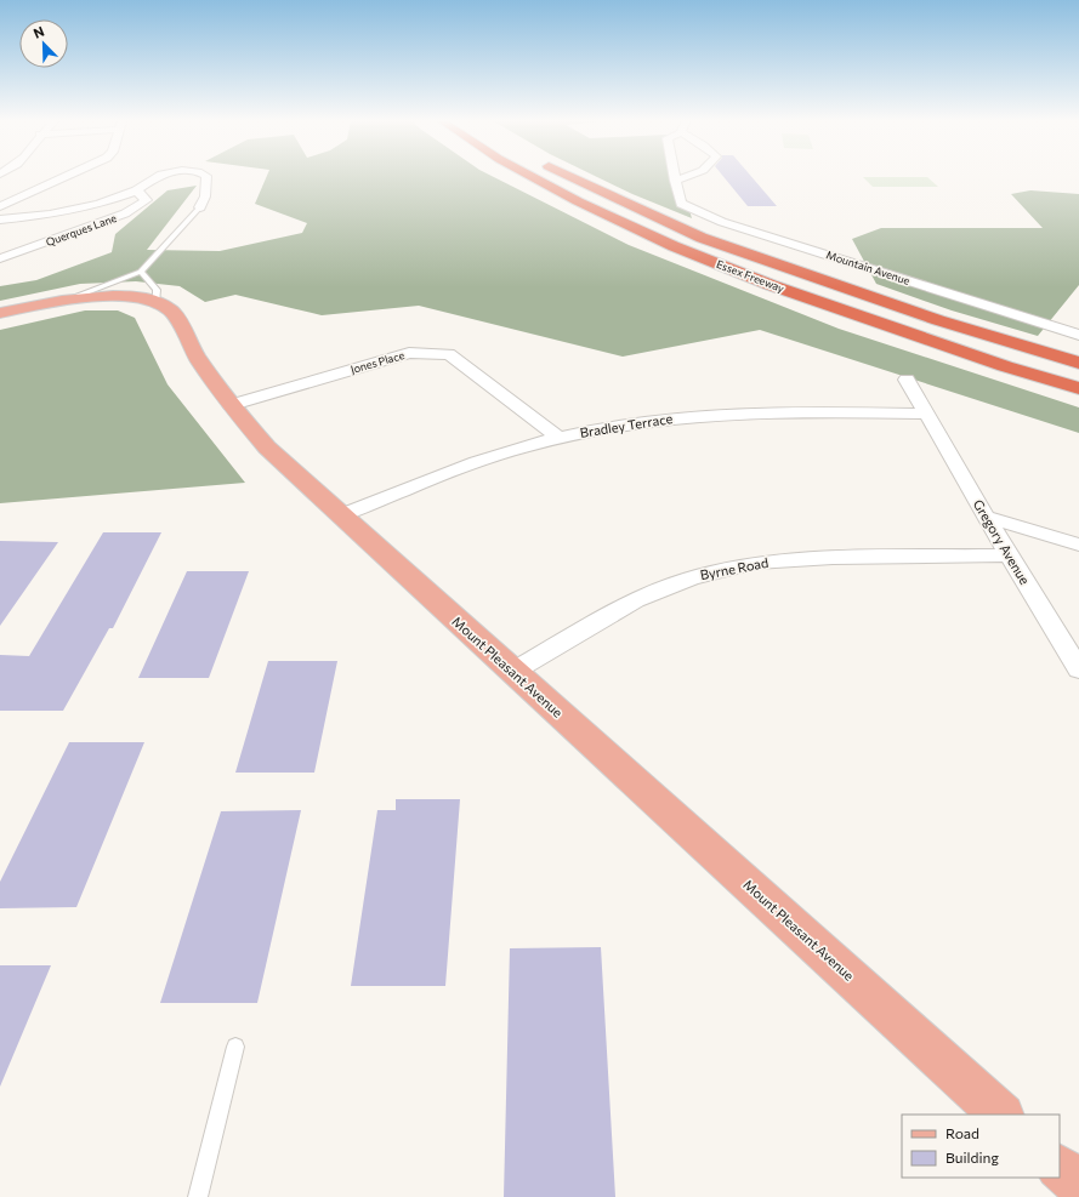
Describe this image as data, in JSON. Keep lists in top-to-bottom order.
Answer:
{
  "streets": {
    "highway": ["Essex Freeway"],
    "main road": ["Mount Pleasant Avenue"],
    "street": [
      "Querques Lane",
      "Mountain Avenue",
      "Jones Place",
      "Bradley Terrace",
      "Gregory Avenue",
      "Byrne Road"
    ]
  },
  "crossings": [
    ["Jones Place", "Bradley Terrace"],
    ["Jones Place", "Mount Pleasant Avenue"],
    ["Bradley Terrace", "Gregory Avenue"],
    ["Bradley Terrace", "Mount Pleasant Avenue"],
    ["Gregory Avenue", "Byrne Road"],
    ["Byrne Road", "Mount Pleasant Avenue"]
  ],
  "legend": ["Road", "Building"],
  "north": "top left"
}
